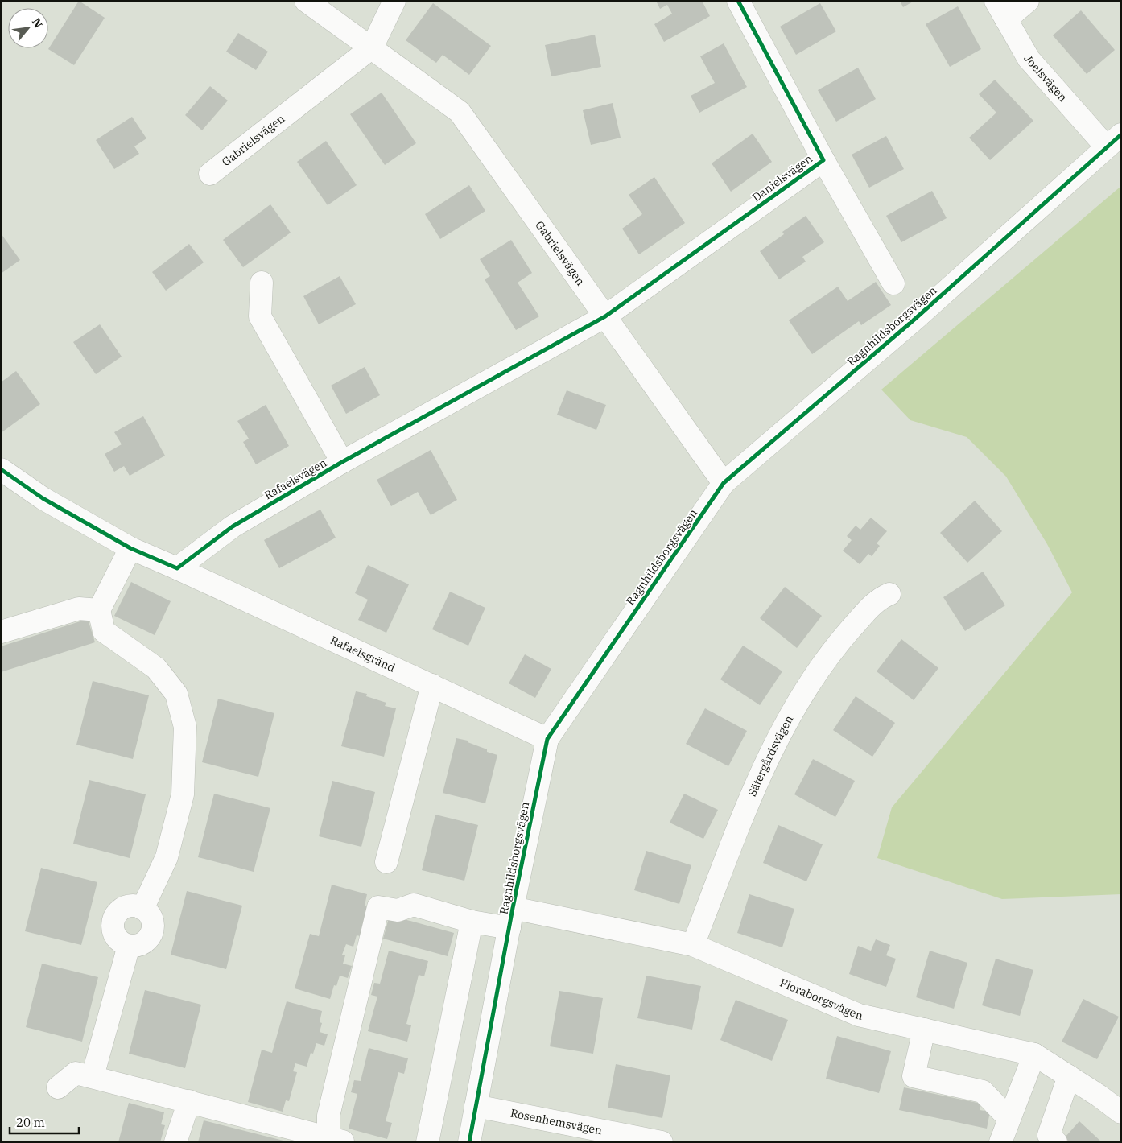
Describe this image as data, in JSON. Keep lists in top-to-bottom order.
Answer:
{
  "streets": {
    "street": [
      "Joelsvägen",
      "Gabrielsvägen",
      "Danielsvägen",
      "Ragnhildsborgsvägen",
      "Rafaelsvägen",
      "Rafaelsgränd",
      "Sätergårdsvägen",
      "Floraborgsvägen",
      "Rosenhemsvägen"
    ]
  },
  "crossings": [
    ["Joelsvägen", "Ragnhildsborgsvägen"],
    ["Gabrielsvägen", "Danielsvägen"],
    ["Gabrielsvägen", "Ragnhildsborgsvägen"],
    ["Gabrielsvägen", "Rafaelsvägen"],
    ["Danielsvägen", "Rafaelsvägen"],
    ["Ragnhildsborgsvägen", "Rafaelsgränd"],
    ["Ragnhildsborgsvägen", "Floraborgsvägen"],
    ["Ragnhildsborgsvägen", "Rosenhemsvägen"],
    ["Rafaelsvägen", "Rafaelsgränd"],
    ["Sätergårdsvägen", "Floraborgsvägen"]
  ],
  "scale_bar": "20 m",
  "north": "top right"
}
